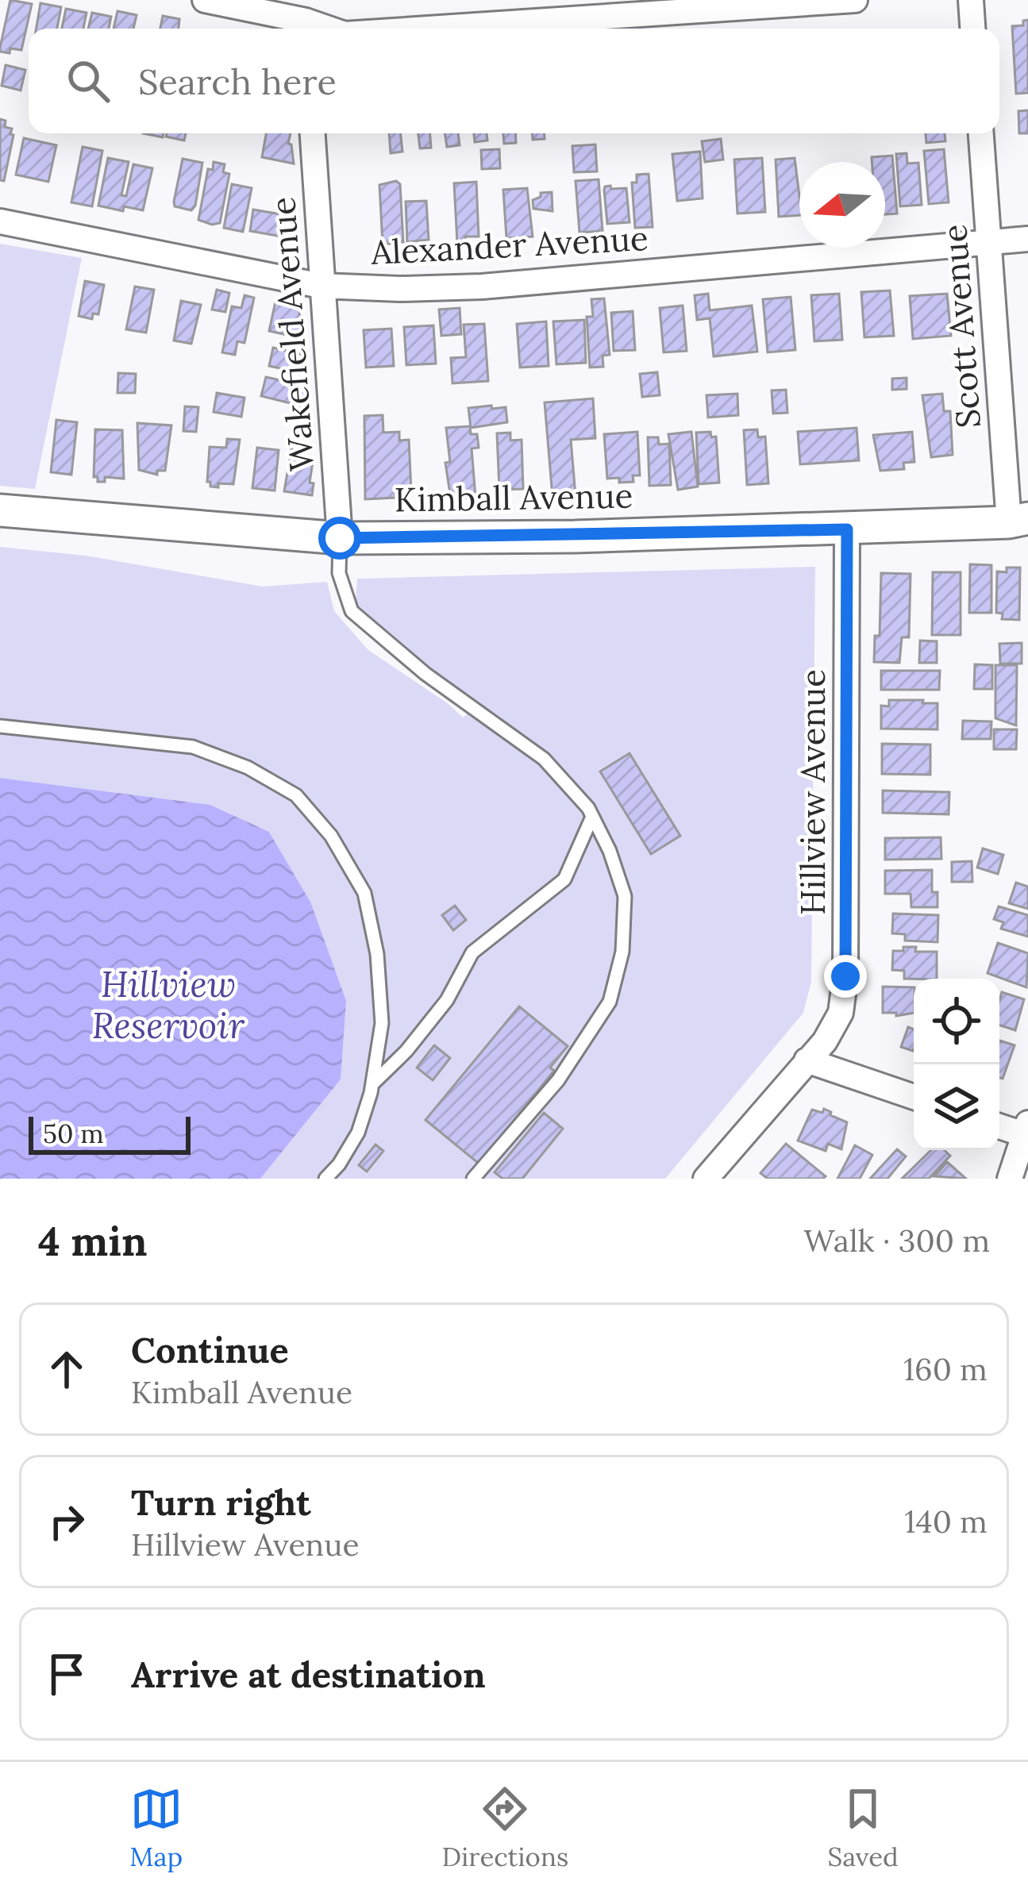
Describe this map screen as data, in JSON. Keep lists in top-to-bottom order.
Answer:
{
  "streets": {
    "street": [
      "Alexander Avenue",
      "Scott Avenue",
      "Wakefield Avenue",
      "Kimball Avenue",
      "Hillview Avenue"
    ]
  },
  "crossings": [
    ["Alexander Avenue", "Scott Avenue"],
    ["Alexander Avenue", "Wakefield Avenue"],
    ["Scott Avenue", "Kimball Avenue"],
    ["Wakefield Avenue", "Kimball Avenue"],
    ["Kimball Avenue", "Hillview Avenue"]
  ],
  "water": ["Hillview Reservoir"],
  "scale_bar": "50 m",
  "north": "left",
  "page": {
    "search": "Search here",
    "scale": "50 m",
    "heading": ["4 min", "Walk · 300 m"],
    "list": [
      ["Continue", "Kimball Avenue", "160 m"],
      ["Turn right", "Hillview Avenue", "140 m"],
      "Arrive at destination"
    ],
    "nav": ["Map", "Directions", "Saved"]
  }
}
